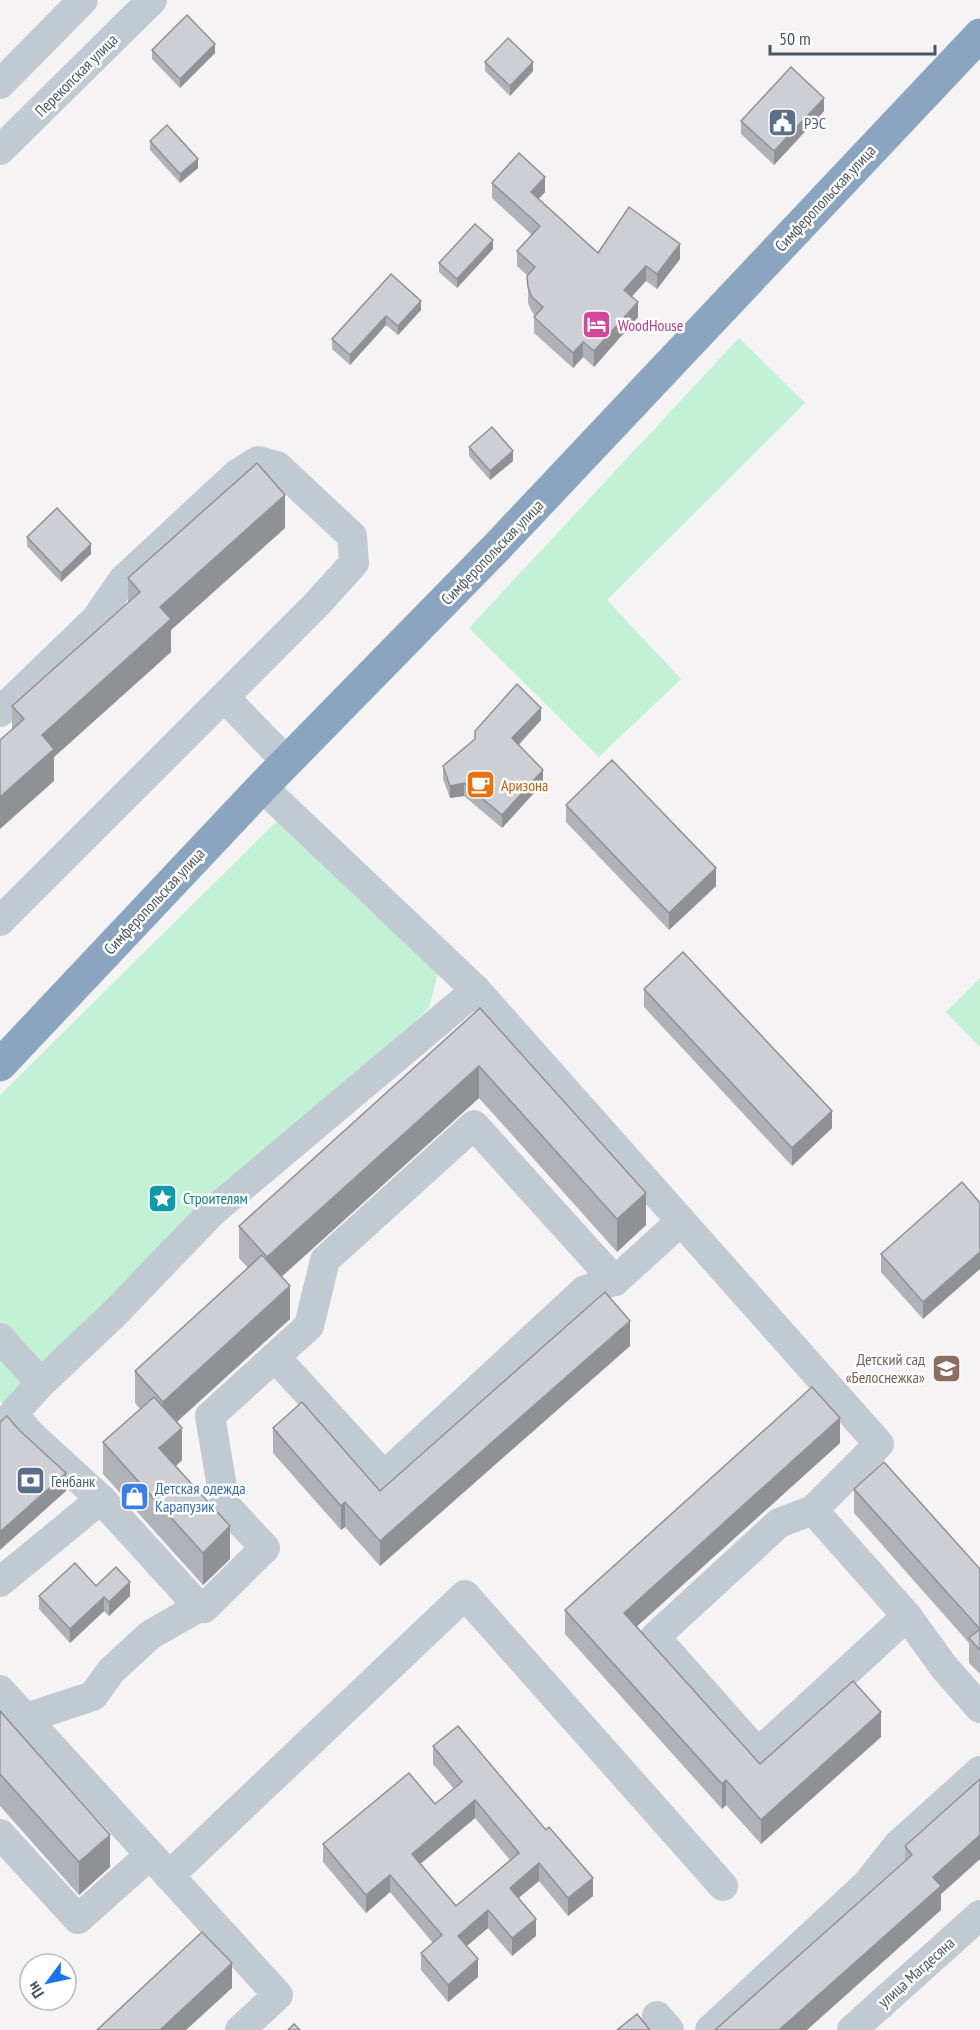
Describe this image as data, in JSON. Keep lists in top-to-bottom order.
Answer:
{
  "streets": {
    "highway": ["Симферопольская улица"],
    "street": ["Перекопская улица", "улица Магдесяна"]
  },
  "places": {
    "public building": ["РЭС"],
    "hotel": ["WoodHouse"],
    "cafe": ["Аризона"],
    "place": ["Строителям"],
    "school or university": ["Детский сад «Белоснежка»"],
    "bank": ["Генбанк"],
    "shop": ["Детская одежда Карапузик"]
  },
  "scale_bar": "50 m",
  "north": "bottom left"
}
